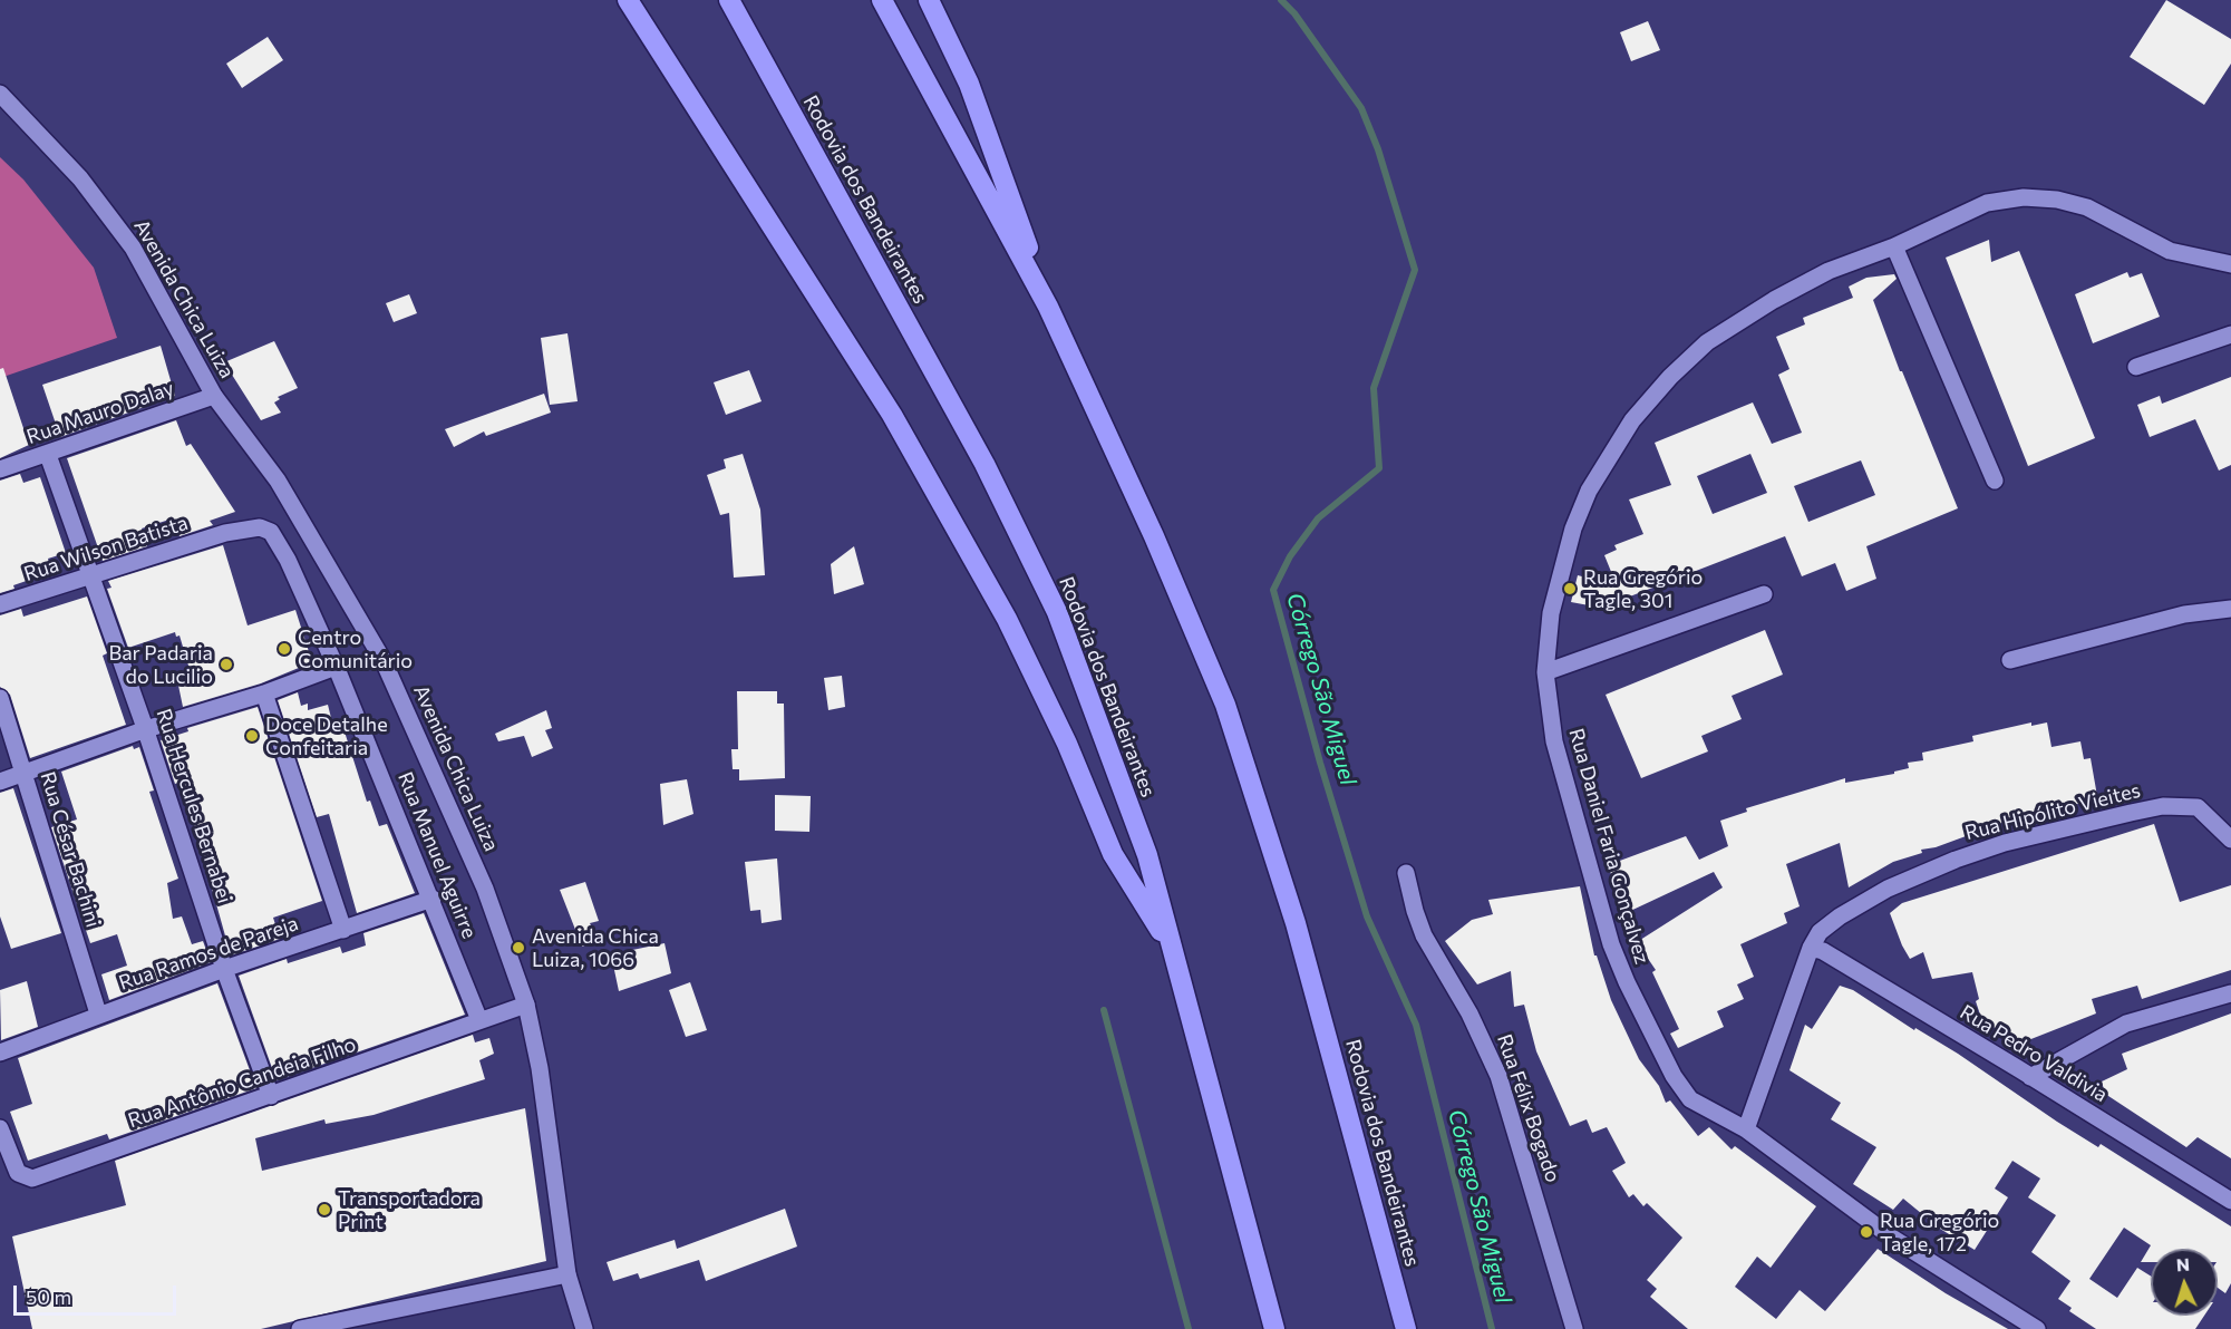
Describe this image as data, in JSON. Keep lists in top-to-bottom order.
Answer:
{
  "streets": {
    "highway": ["Rodovia dos Bandeirantes"],
    "street": [
      "Avenida Chica Luiza",
      "Rua Mauro Dalay",
      "Rua Wilson Batista",
      "Rua Hercules Bernabei",
      "Rua Hipólito Vieites",
      "Rua Daniel Faria Gonçalvez",
      "Rua César Bachini",
      "Rua Manuel Aguirre",
      "Rua Ramos de Pareja",
      "Rua Pedro Valdivia",
      "Rua Antônio Candeia Filho",
      "Rua Félix Bogado"
    ]
  },
  "crossings": [
    ["Avenida Chica Luiza", "Rua Mauro Dalay"],
    ["Avenida Chica Luiza", "Rua Antônio Candeia Filho"],
    ["Rua Mauro Dalay", "Rua Hercules Bernabei"],
    ["Rua Wilson Batista", "Rua Hercules Bernabei"],
    ["Rua Wilson Batista", "Rua Manuel Aguirre"],
    ["Rua Hercules Bernabei", "Rua Ramos de Pareja"],
    ["Rua Hercules Bernabei", "Rua Antônio Candeia Filho"],
    ["Rua Hipólito Vieites", "Rua Daniel Faria Gonçalvez"],
    ["Rua Hipólito Vieites", "Rua Pedro Valdivia"],
    ["Rua César Bachini", "Rua Ramos de Pareja"],
    ["Rua Manuel Aguirre", "Rua Ramos de Pareja"],
    ["Rua Manuel Aguirre", "Rua Antônio Candeia Filho"]
  ],
  "water": ["Córrego São Miguel"],
  "places": [
    "Rua Gregório Tagle, 301",
    "Centro Comunitário",
    "Bar Padaria do Lucilio",
    "Doce Detalhe Confeitaria",
    "Avenida Chica Luiza, 1066",
    "Transportadora Print",
    "Rua Gregório Tagle, 172"
  ],
  "scale_bar": "50 m",
  "north": "top"
}
